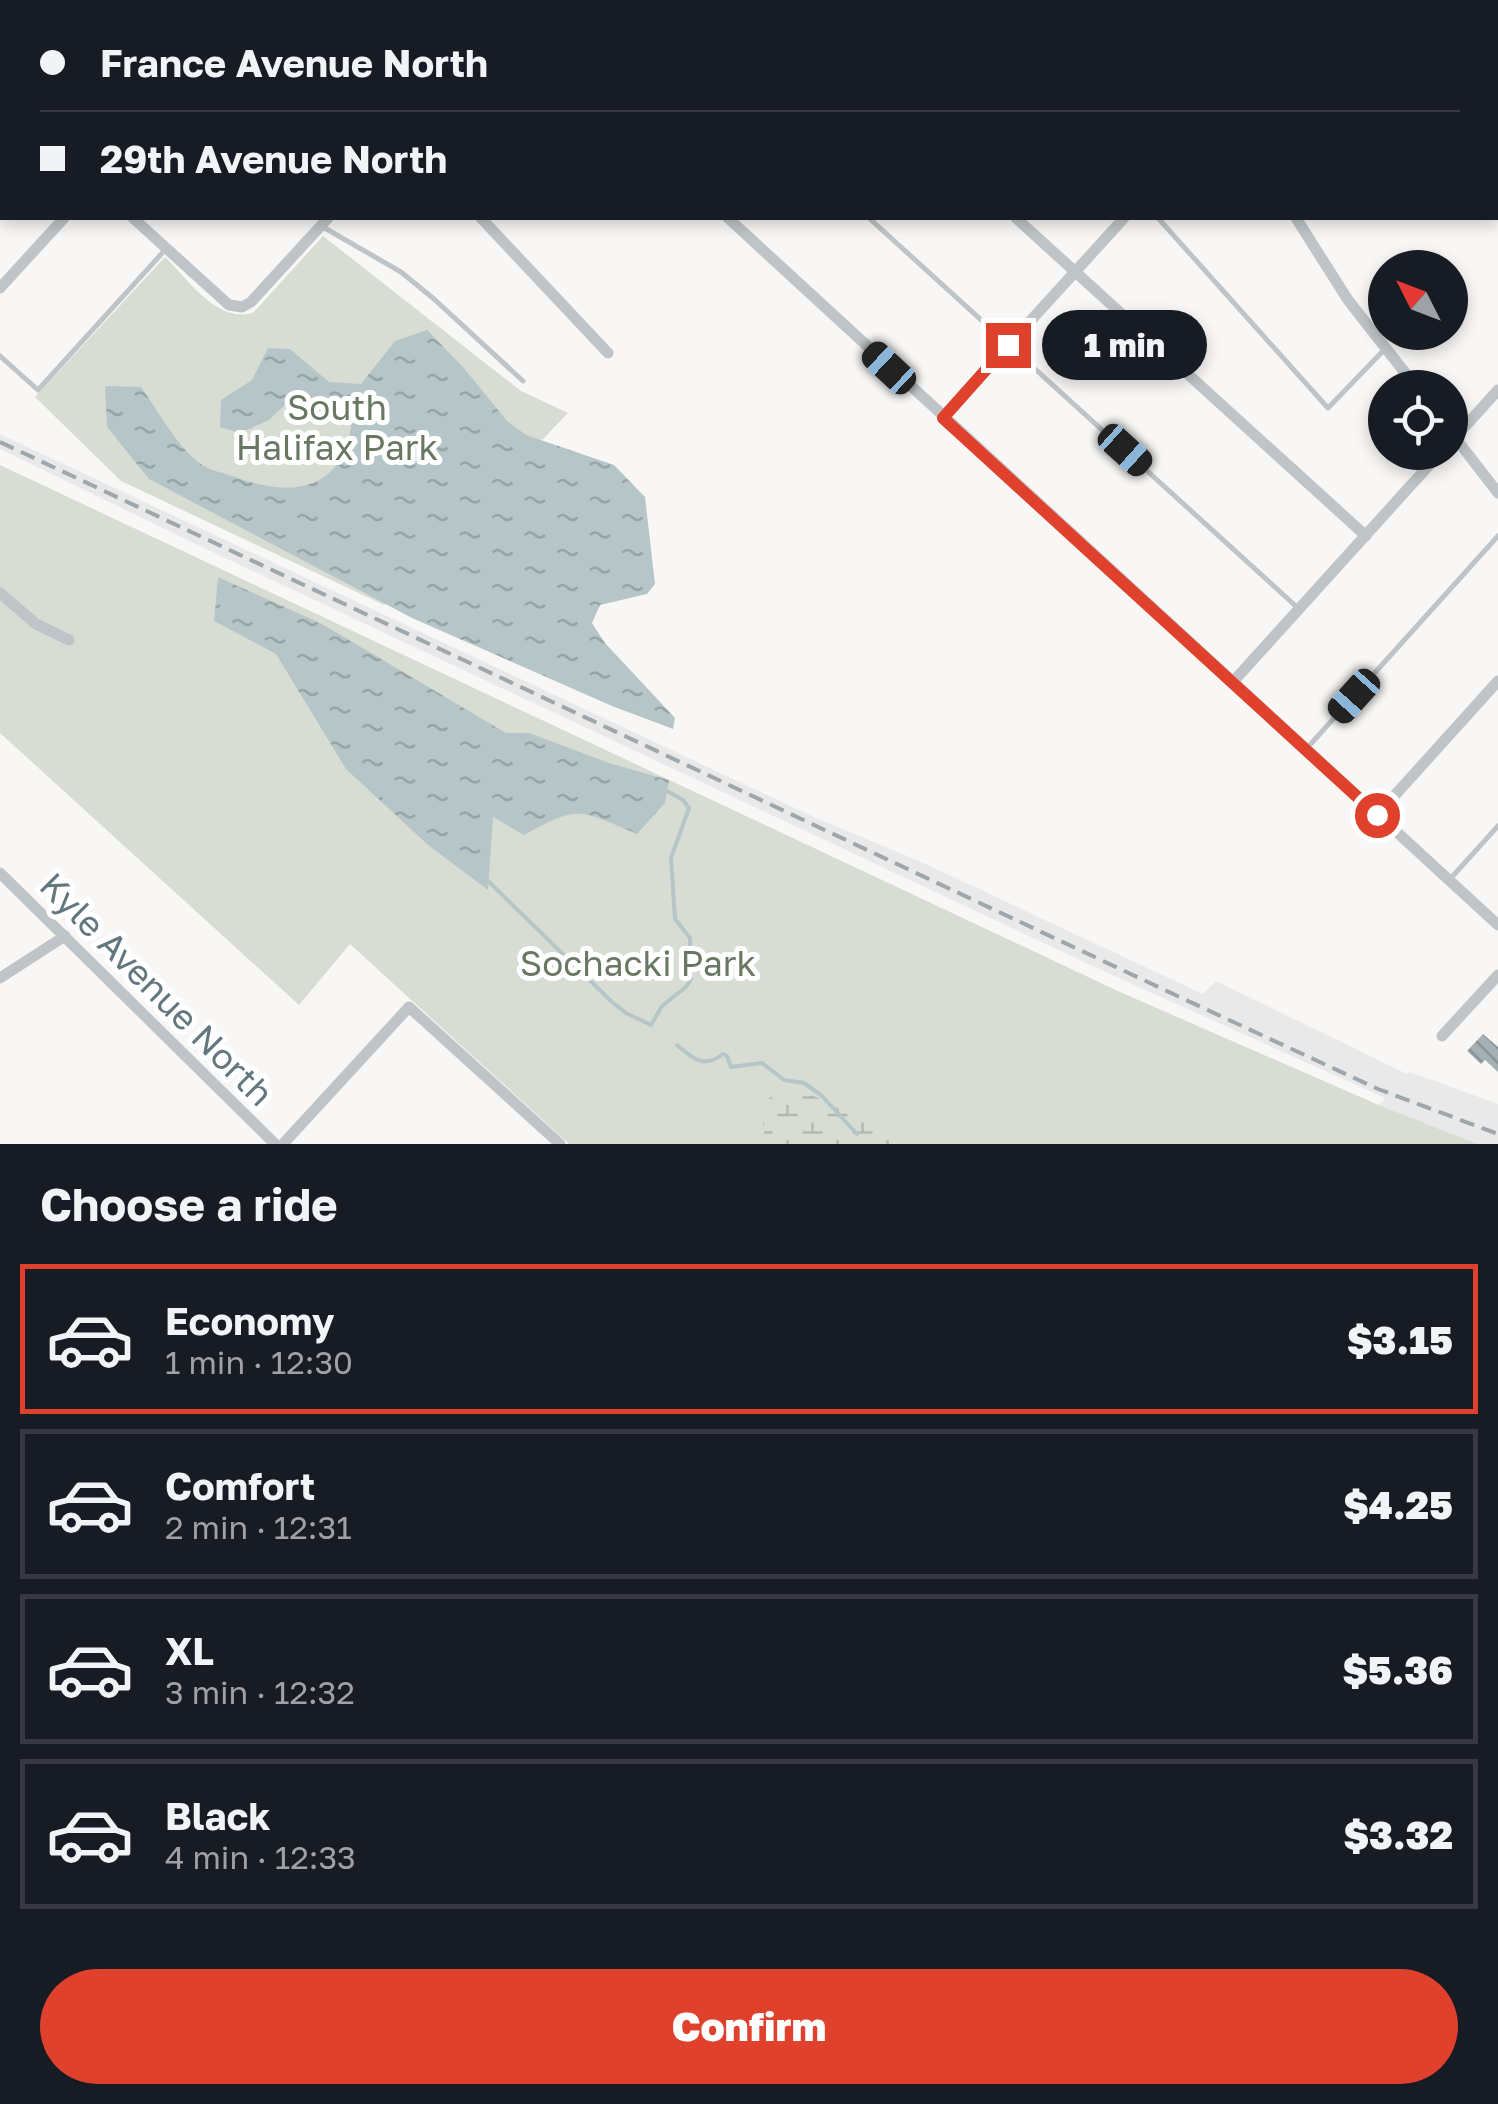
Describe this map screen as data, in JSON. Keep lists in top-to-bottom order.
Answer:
{
  "streets": {
    "street": ["Kyle Avenue North"]
  },
  "parks": ["South Halifax Park", "Sochacki Park"],
  "north": "top left",
  "page": {
    "banner": ["France Avenue North", "29th Avenue North"],
    "bubble": "1 min",
    "heading": "Choose a ride",
    "list": [
      {
        "name": "Economy",
        "note": "1 min · 12:30",
        "value": "$3.15"
      },
      {
        "name": "Comfort",
        "note": "2 min · 12:31",
        "value": "$4.25"
      },
      {
        "name": "XL",
        "note": "3 min · 12:32",
        "value": "$5.36"
      },
      {
        "name": "Black",
        "note": "4 min · 12:33",
        "value": "$3.32"
      }
    ],
    "buttons": "Confirm"
  }
}
